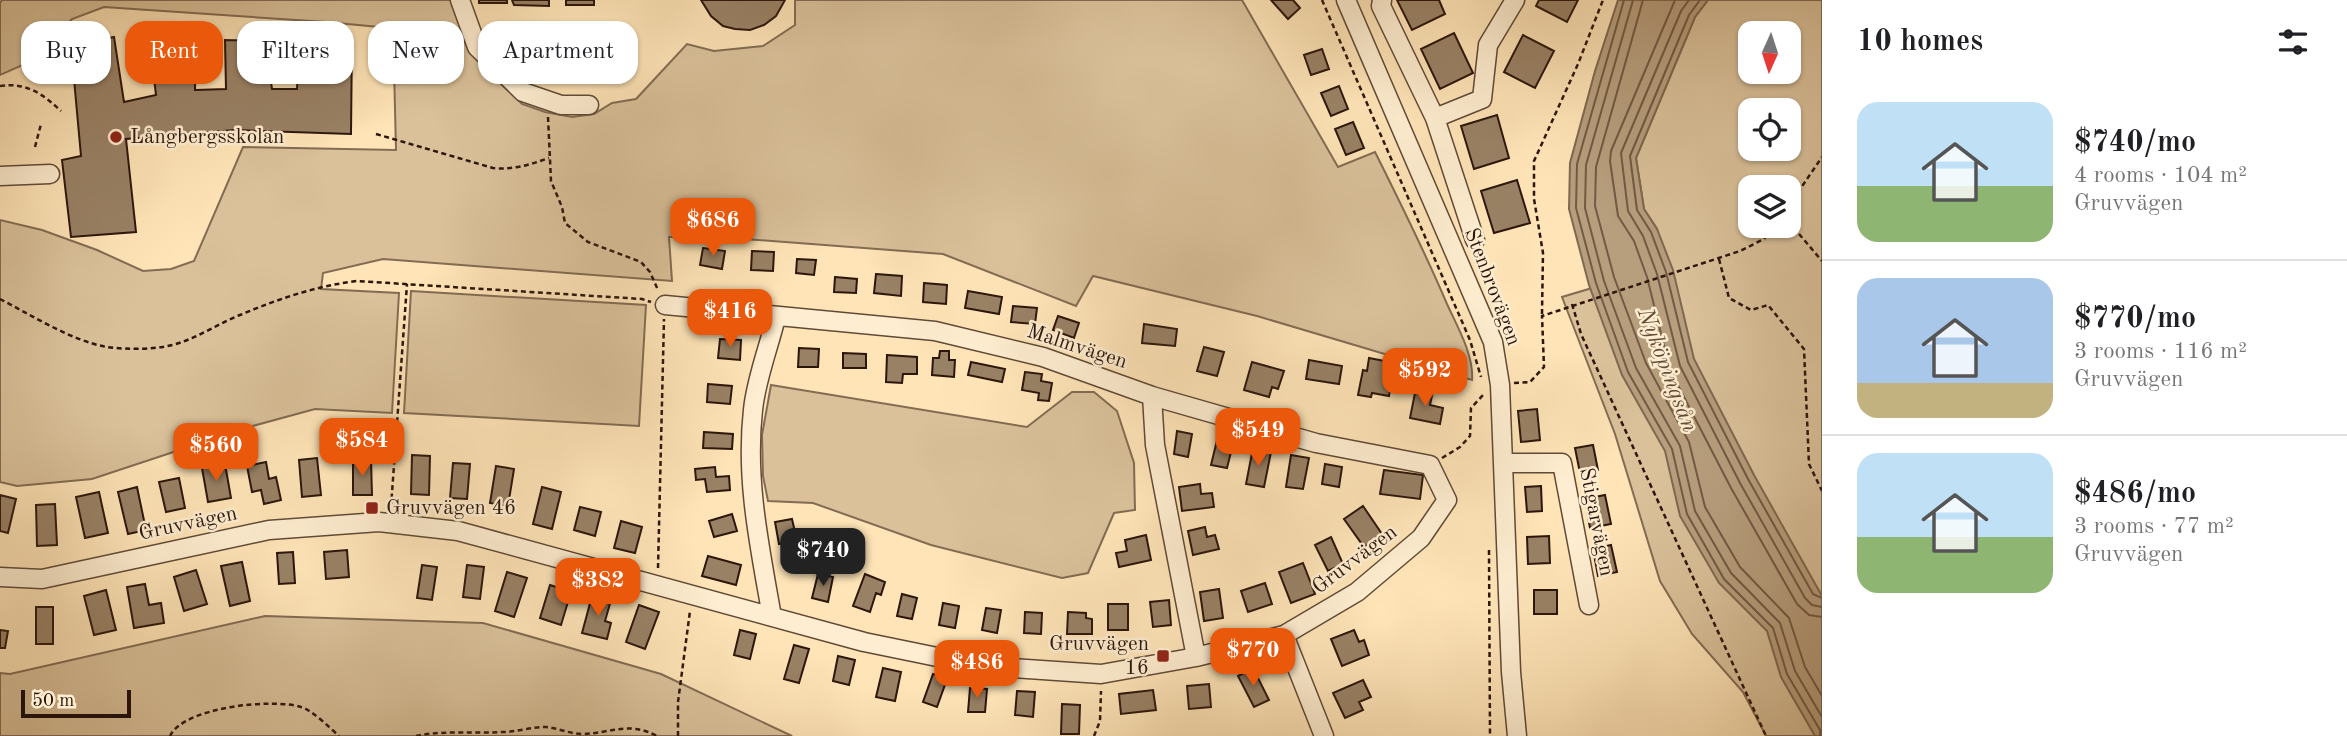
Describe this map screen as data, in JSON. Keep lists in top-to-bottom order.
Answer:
{
  "streets": {
    "street": [
      "Stenbrovägen",
      "Malmvägen",
      "Stigarvägen",
      "Gruvvägen"
    ]
  },
  "crossings": [
    ["Stenbrovägen", "Stigarvägen"],
    ["Malmvägen", "Gruvvägen"]
  ],
  "water": ["Nyköpingsån"],
  "places": {
    "other": ["Långbergsskolan"],
    "transit": ["Gruvvägen 46", "Gruvvägen 16"]
  },
  "scale_bar": "50 m",
  "north": "bottom",
  "page": {
    "heading": "10 homes",
    "chip": [
      "Buy",
      "Rent",
      "Filters",
      "New",
      "Apartment"
    ],
    "list": [
      {
        "name": "$740/mo",
        "note": "4 rooms · 104 m² · Gruvvägen"
      },
      {
        "name": "$770/mo",
        "note": "3 rooms · 116 m² · Gruvvägen"
      },
      {
        "name": "$486/mo",
        "note": "3 rooms · 77 m² · Gruvvägen"
      }
    ],
    "price": [
      "$686",
      "$416",
      "$592",
      "$549",
      "$584",
      "$560",
      "$740",
      "$382",
      "$770",
      "$486"
    ],
    "scale": "50 m"
  }
}
